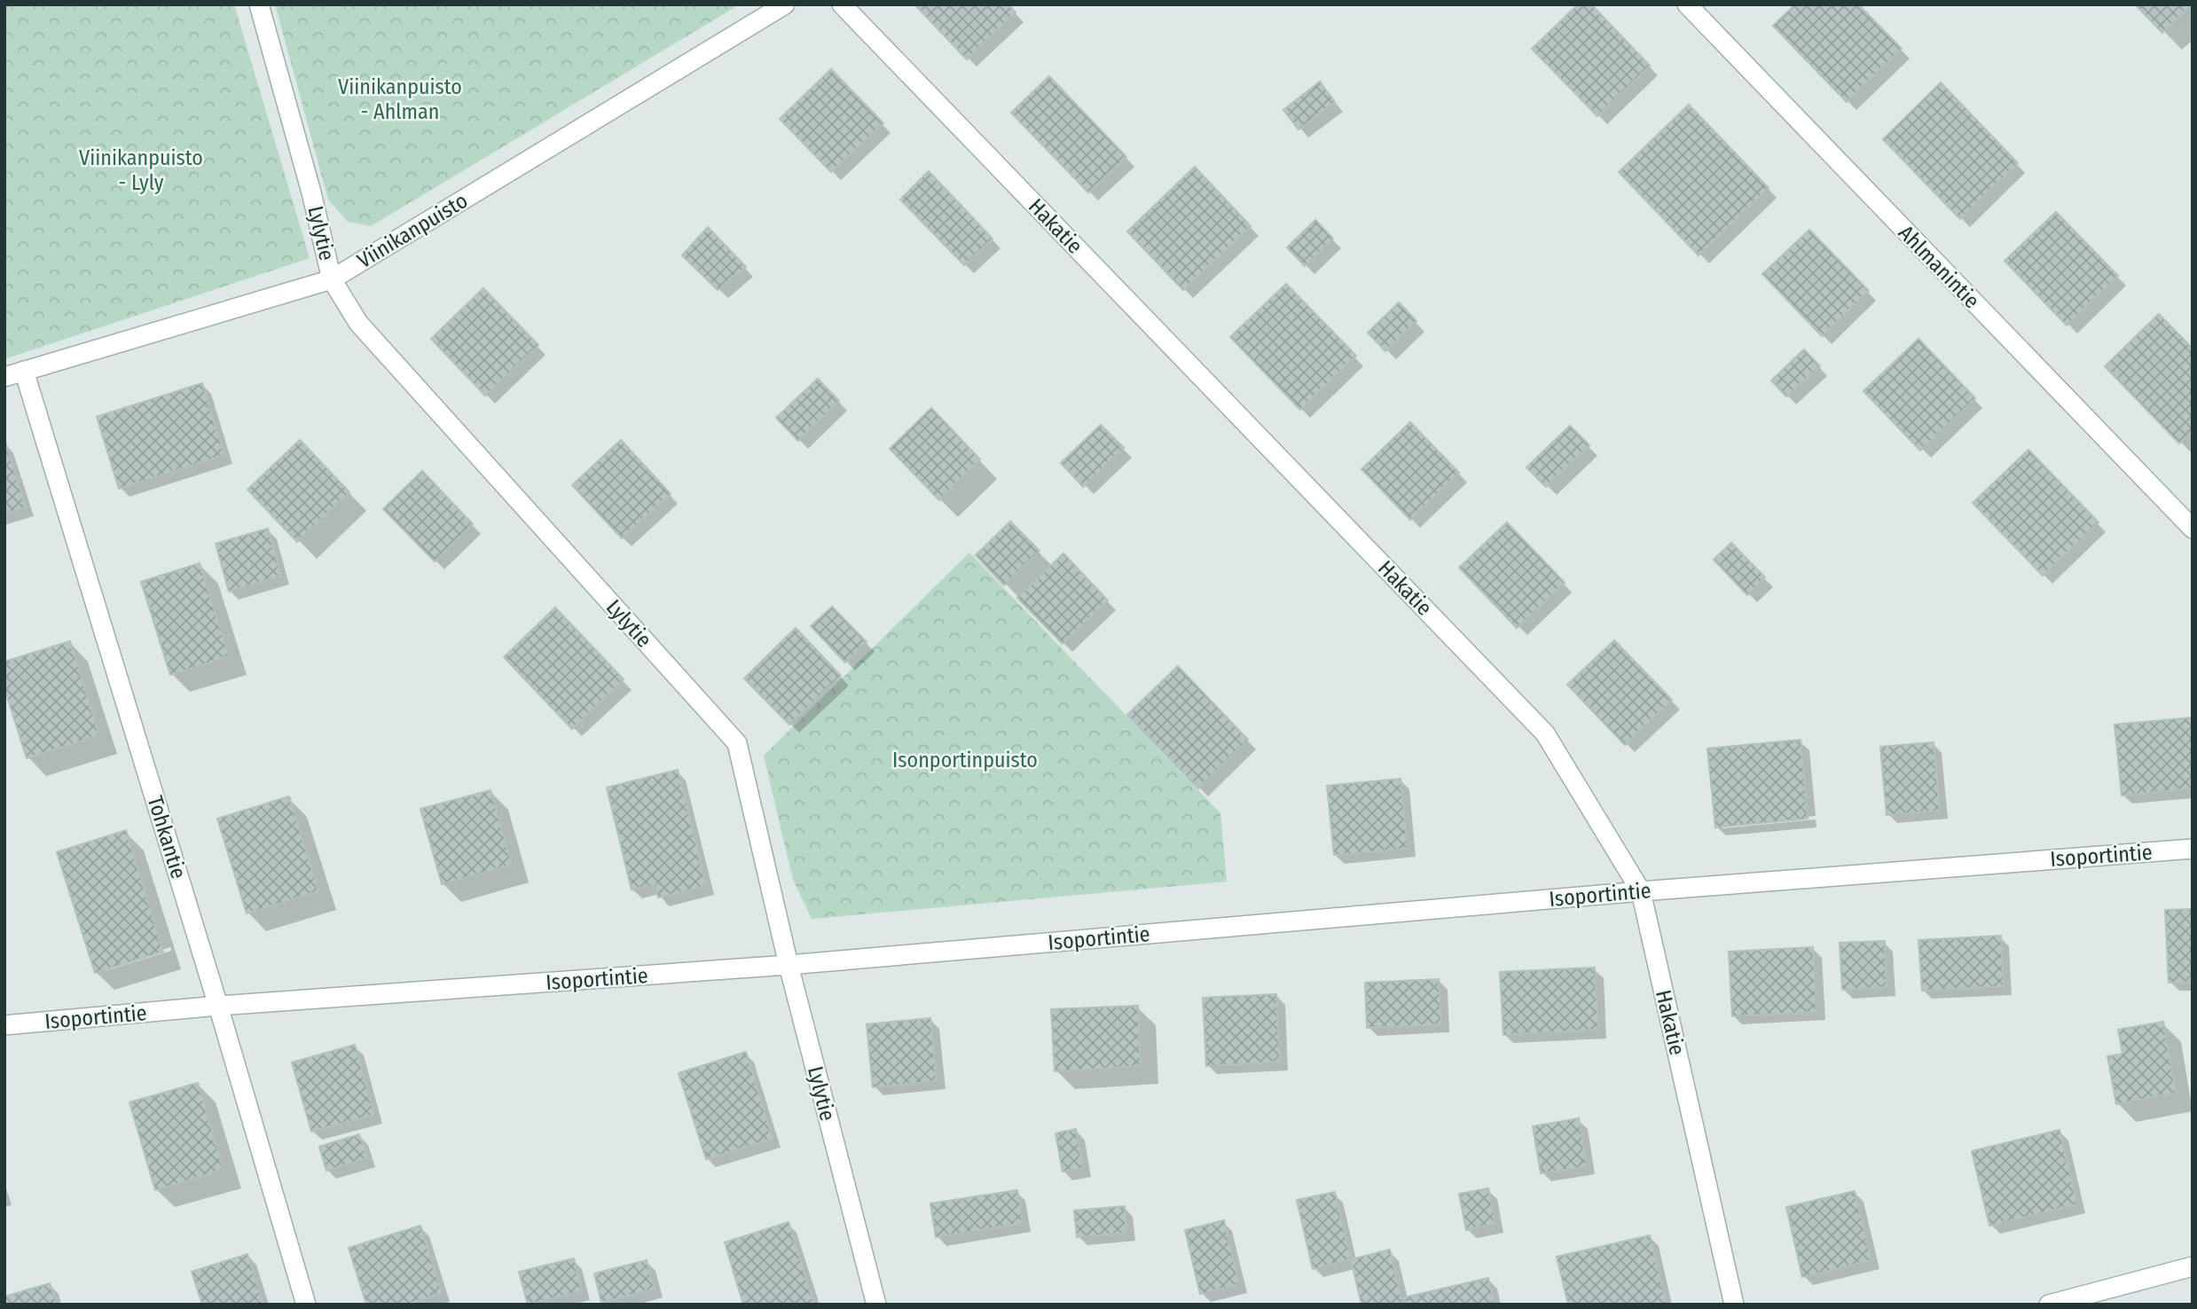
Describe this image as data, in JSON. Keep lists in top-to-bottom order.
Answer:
{
  "streets": {
    "street": [
      "Hakatie",
      "Viinikanpuisto",
      "Lylytie",
      "Ahlmanintie",
      "Tohkantie",
      "Isoportintie"
    ]
  },
  "crossings": [
    ["Hakatie", "Isoportintie"],
    ["Viinikanpuisto", "Lylytie"],
    ["Viinikanpuisto", "Tohkantie"],
    ["Lylytie", "Isoportintie"],
    ["Tohkantie", "Isoportintie"]
  ],
  "parks": ["Viinikanpuisto - Ahlman", "Viinikanpuisto - Lyly", "Isonportinpuisto"]
}
